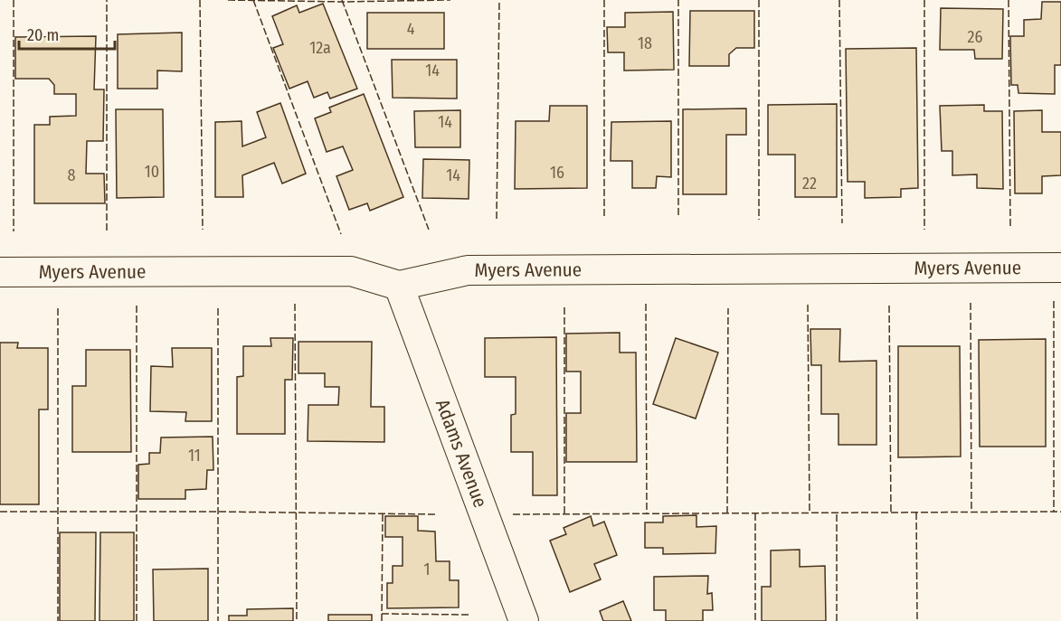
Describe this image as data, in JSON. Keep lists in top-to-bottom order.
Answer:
{
  "streets": {
    "street": ["Myers Avenue", "Adams Avenue"]
  },
  "crossings": [
    ["Myers Avenue", "Adams Avenue"]
  ],
  "house_numbers": [
    "4",
    "26",
    "18",
    "12a",
    "14",
    "14",
    "10",
    "16",
    "8",
    "14",
    "22",
    "11",
    "1"
  ],
  "scale_bar": "20 m"
}
